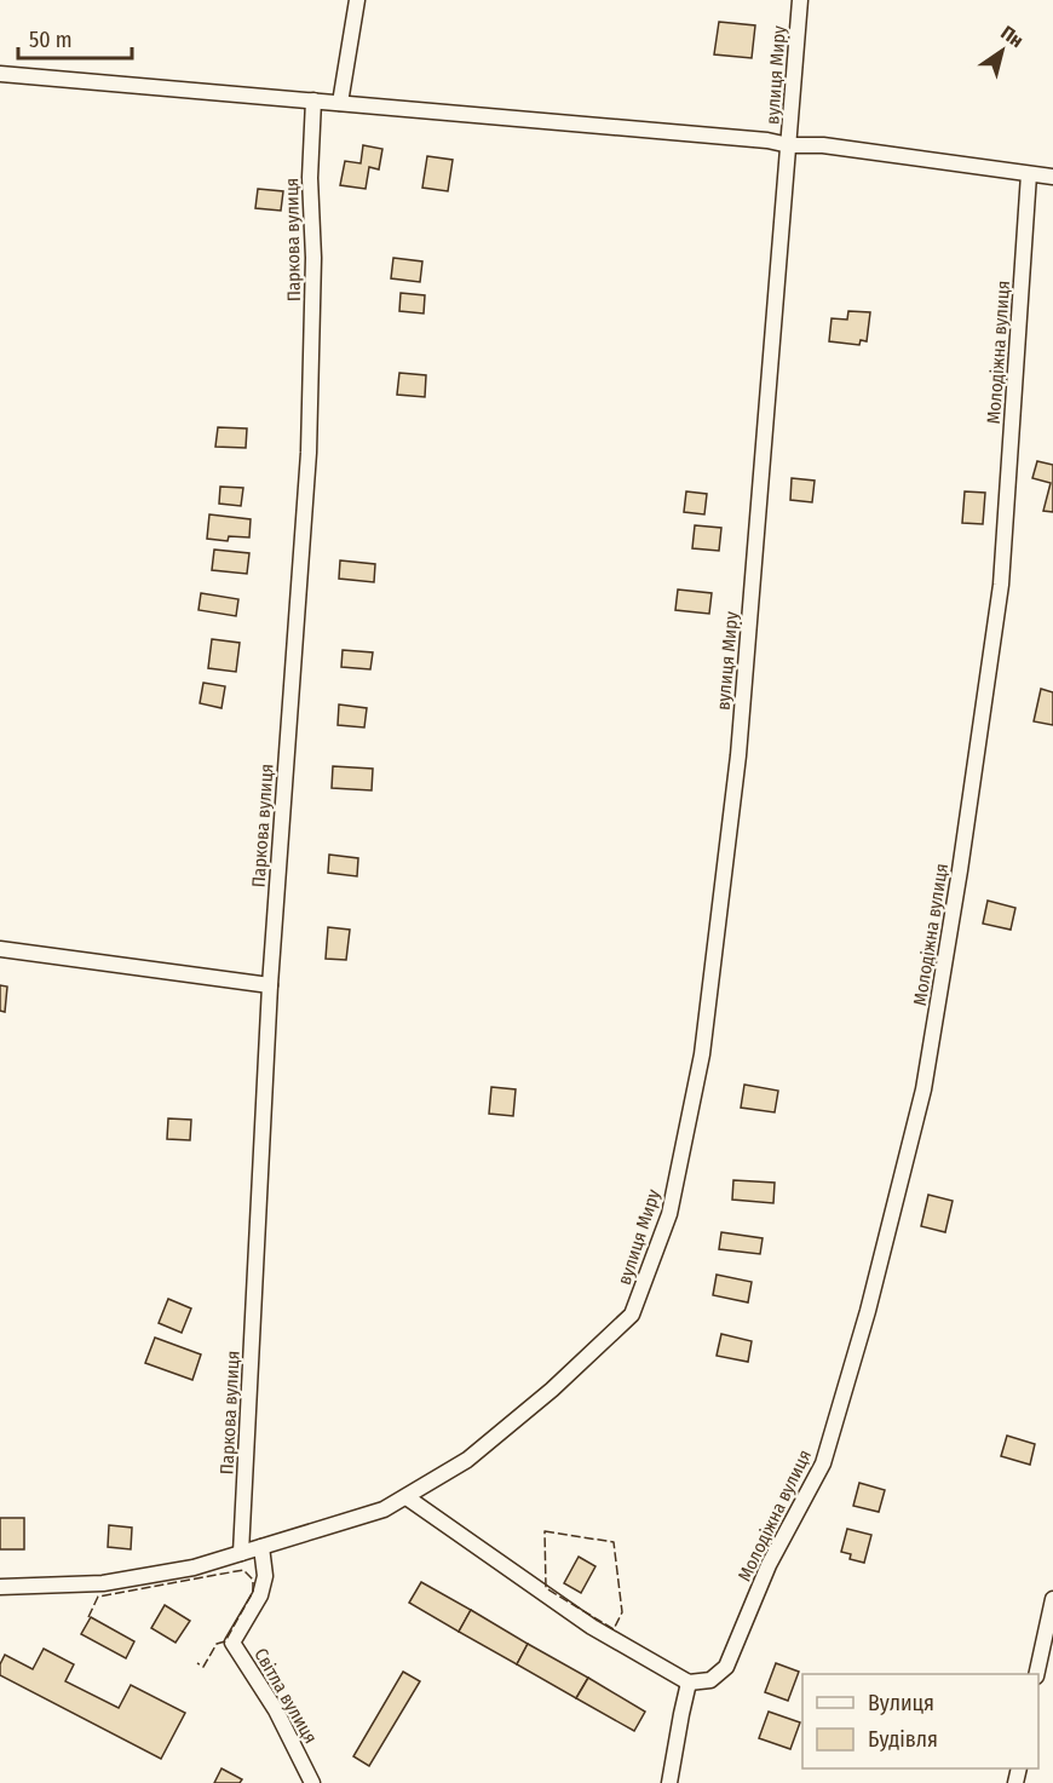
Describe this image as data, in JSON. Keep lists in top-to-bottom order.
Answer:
{
  "streets": {
    "street": [
      "вулиця Миру",
      "Паркова вулиця",
      "Молодіжна вулиця",
      "Світла вулиця"
    ]
  },
  "legend": ["Вулиця", "Будівля"],
  "scale_bar": "50 m",
  "north": "top right"
}
